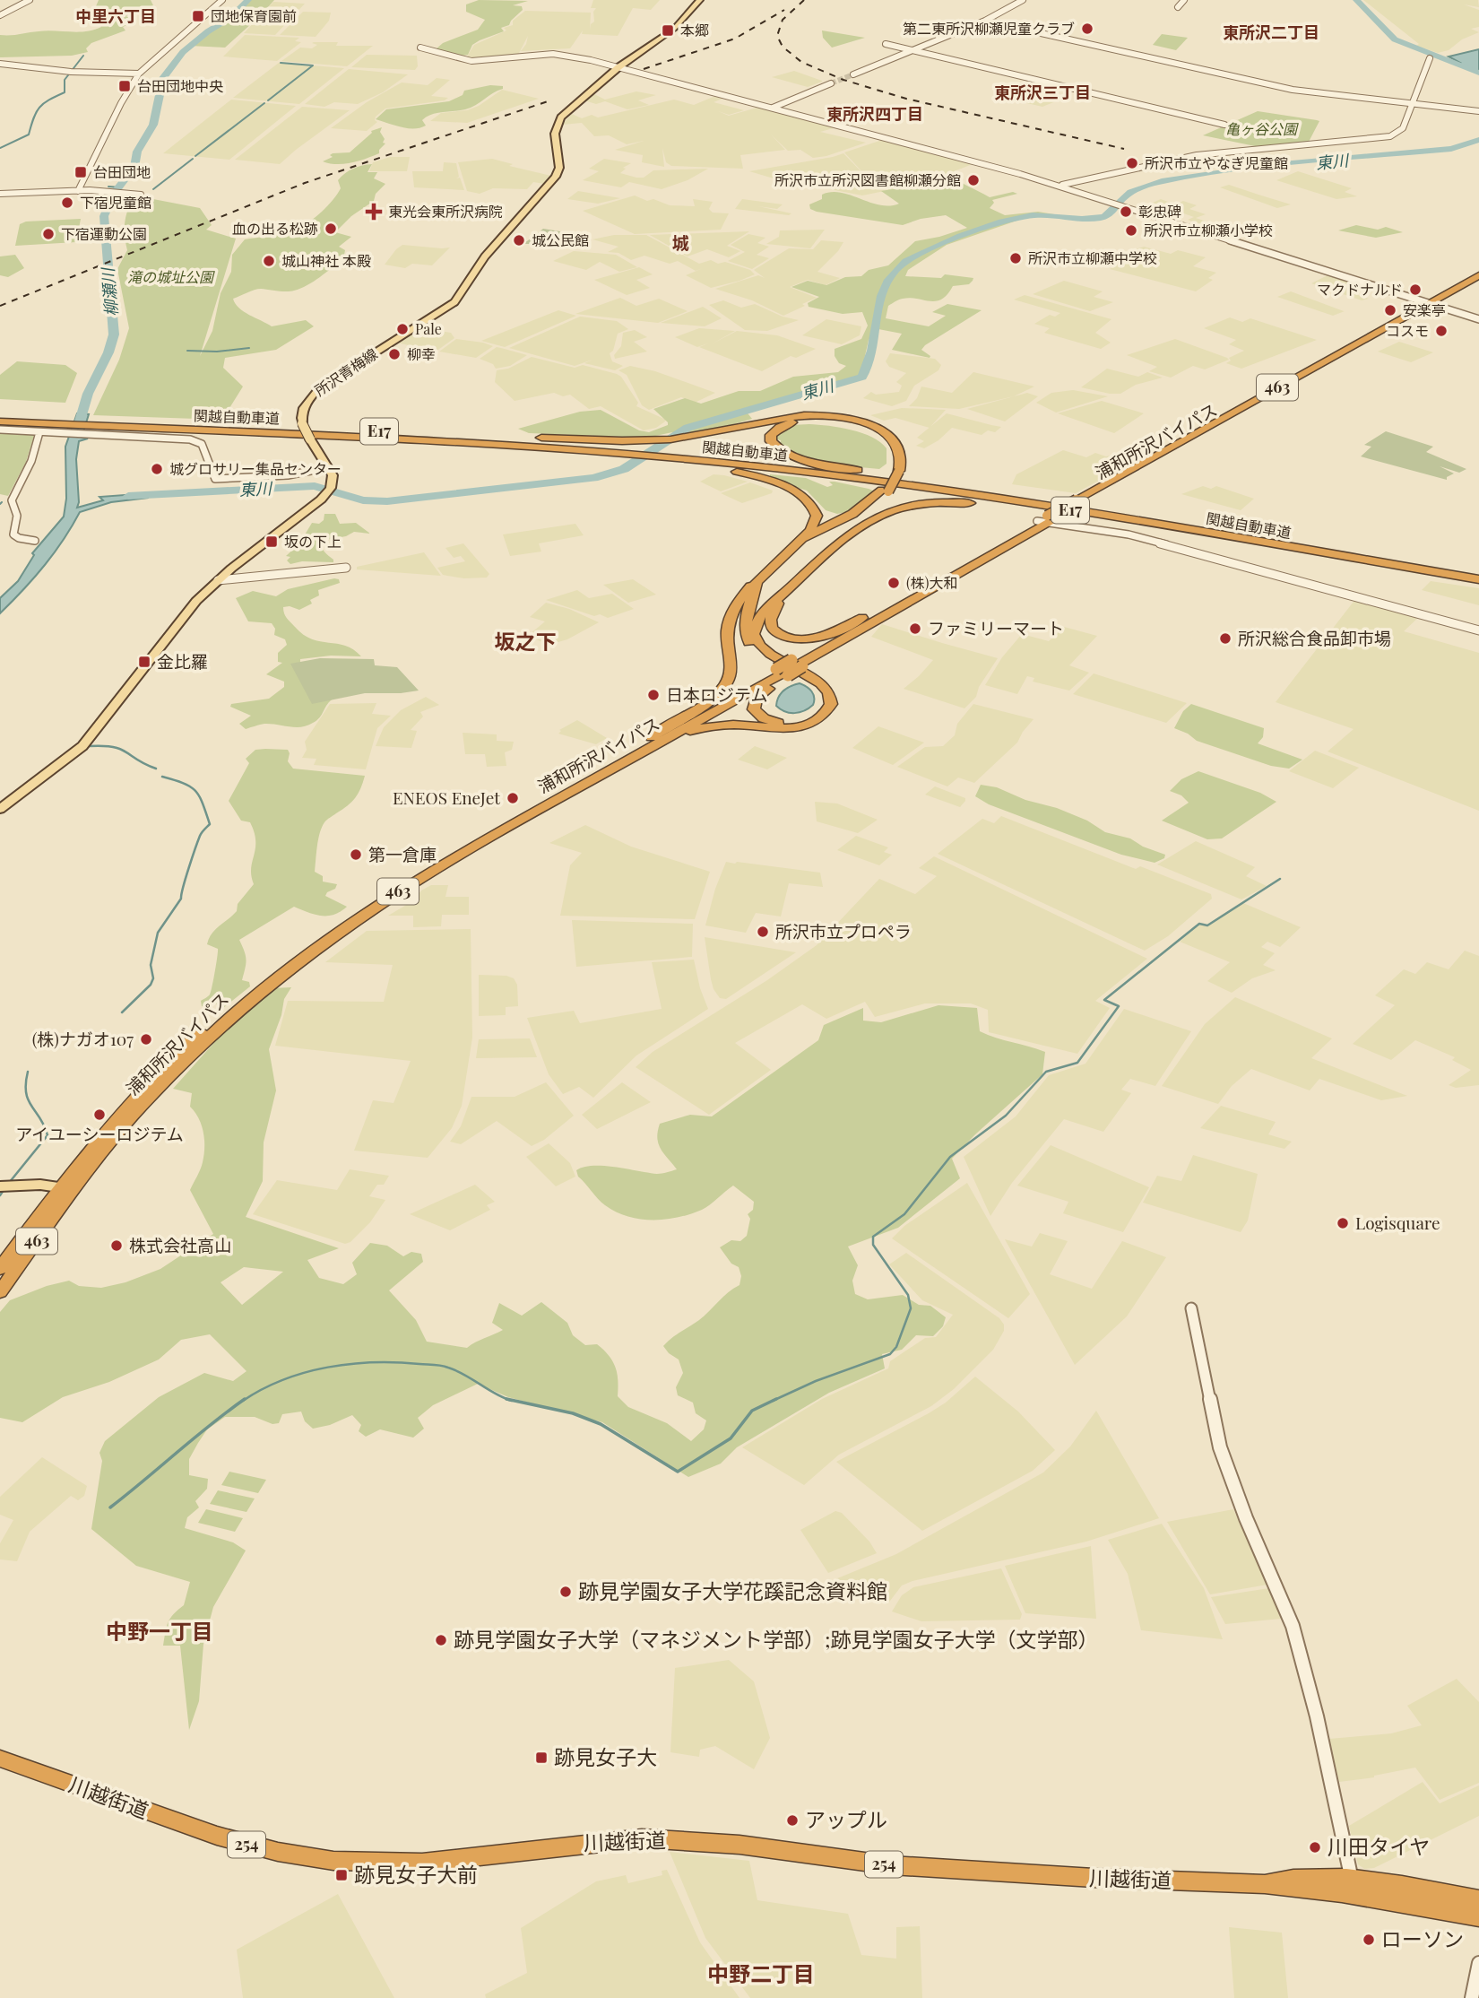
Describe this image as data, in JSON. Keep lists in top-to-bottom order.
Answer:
{
  "streets": {
    "highway": [
      "463",
      "関越自動車道",
      "E17",
      "浦和所沢バイパス",
      "川越街道",
      "254"
    ],
    "main road": ["所沢青梅線"]
  },
  "districts": [
    "中里六丁目",
    "東所沢二丁目",
    "東所沢三丁目",
    "東所沢四丁目",
    "城",
    "坂之下",
    "中野一丁目",
    "中野二丁目"
  ],
  "water": ["東川", "柳瀬川"],
  "parks": ["亀ヶ谷公園", "滝の城址公園"],
  "places": {
    "transit": [
      "団地保育園前",
      "本郷",
      "台田団地中央",
      "台田団地",
      "坂の下上",
      "金比羅",
      "跡見女子大",
      "跡見女子大前"
    ],
    "other": [
      "第二東所沢柳瀬児童クラブ",
      "所沢市立やなぎ児童館",
      "所沢市立所沢図書館柳瀬分館",
      "下宿児童館",
      "彰忠碑",
      "血の出る松跡",
      "所沢市立柳瀬小学校",
      "下宿運動公園",
      "城公民館",
      "所沢市立柳瀬中学校",
      "城山神社 本殿",
      "マクドナルド",
      "安楽亭",
      "Pale",
      "コスモ",
      "柳幸",
      "城グロサリー集品センター",
      "(株)大和",
      "ファミリーマート",
      "所沢総合食品卸市場",
      "日本ロジテム",
      "ENEOS EneJet",
      "第一倉庫",
      "所沢市立プロペラ",
      "(株)ナガオ107",
      "アイユーシーロジテム",
      "Logisquare",
      "株式会社高山",
      "跡見学園女子大学花蹊記念資料館",
      "跡見学園女子大学（マネジメント学部）;跡見学園女子大学（文学部）",
      "アップル",
      "川田タイヤ",
      "ローソン"
    ],
    "health": ["東光会東所沢病院"]
  }
}
